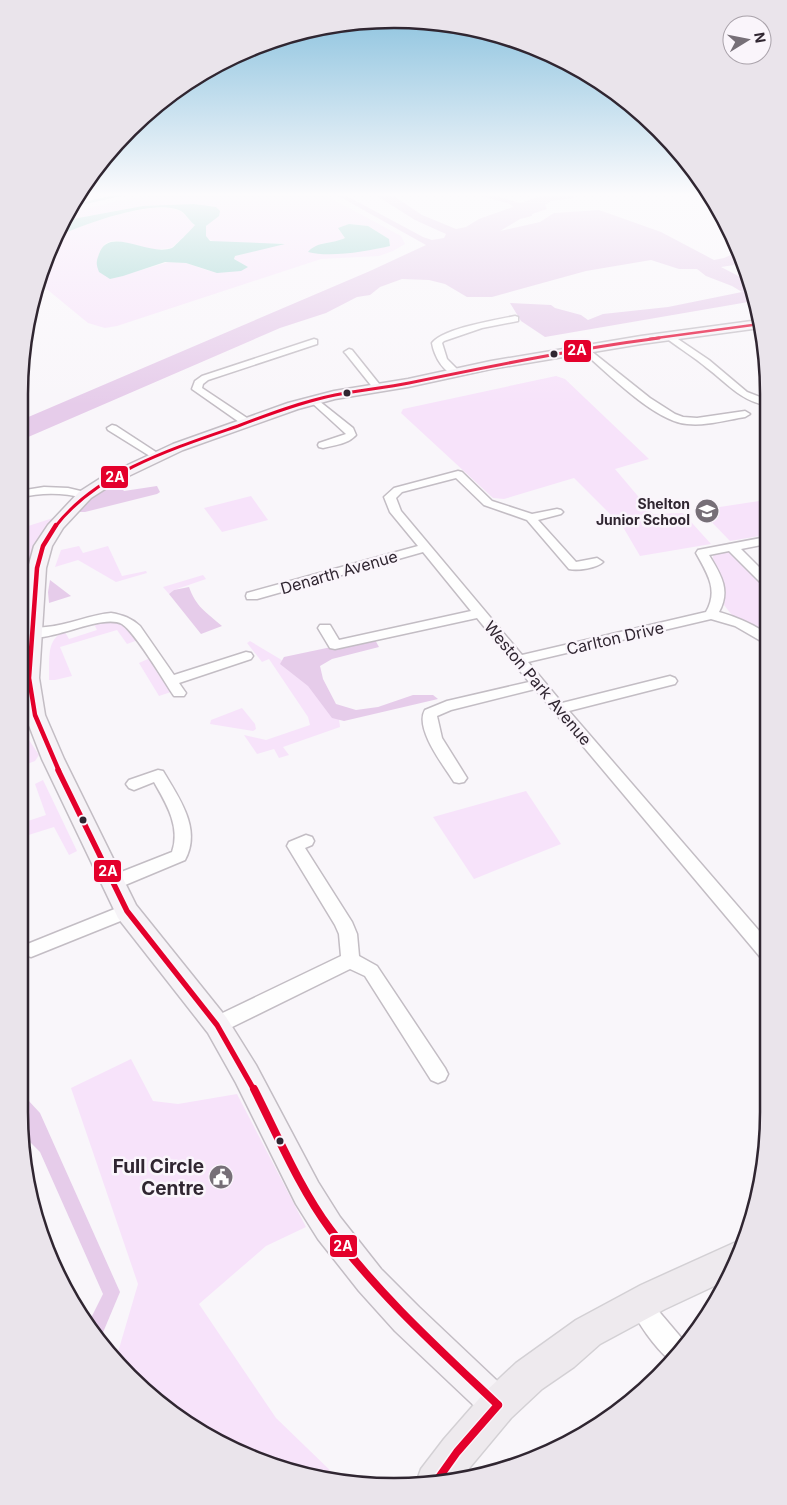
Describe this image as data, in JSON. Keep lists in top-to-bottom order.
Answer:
{
  "streets": {
    "street": ["Denarth Avenue", "Carlton Drive", "Weston Park Avenue"]
  },
  "crossings": [
    ["Denarth Avenue", "Weston Park Avenue"],
    ["Carlton Drive", "Weston Park Avenue"]
  ],
  "places": {
    "school or university": ["Shelton Junior School"],
    "public building": ["Full Circle Centre"]
  },
  "lines": ["transit line 2A"],
  "north": "right"
}
